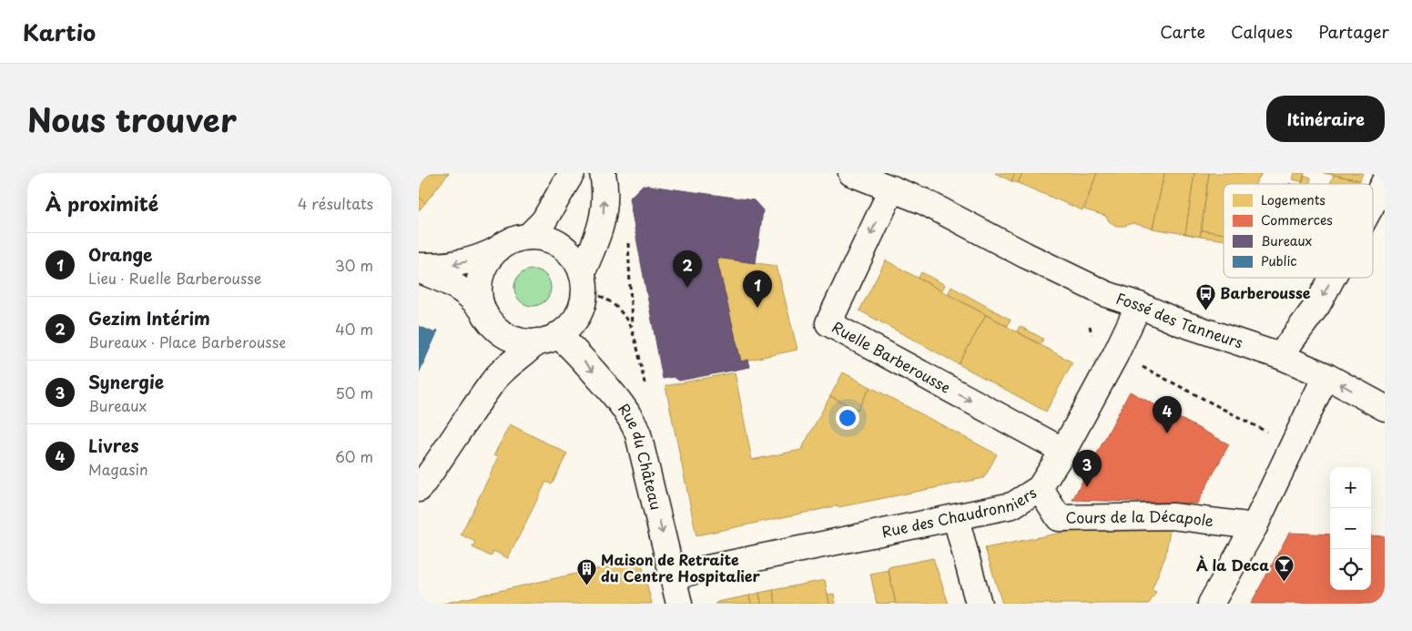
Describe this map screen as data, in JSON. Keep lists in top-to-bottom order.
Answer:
{
  "streets": {
    "street": [
      "Fossé des Tanneurs",
      "Ruelle Barberousse",
      "Rue du Château",
      "Rue des Chaudronniers",
      "Cours de la Décapole"
    ]
  },
  "crossings": [
    ["Fossé des Tanneurs", "Ruelle Barberousse"],
    ["Fossé des Tanneurs", "Rue des Chaudronniers"],
    ["Ruelle Barberousse", "Rue des Chaudronniers"],
    ["Rue du Château", "Rue des Chaudronniers"],
    ["Rue des Chaudronniers", "Cours de la Décapole"]
  ],
  "one_way": ["Rue du Château"],
  "places": {
    "bus stop": ["Barberousse"],
    "bar": ["À la Deca"],
    "building": ["Maison de Retraite du Centre Hospitalier"]
  },
  "legend": [
    "Logements",
    "Commerces",
    "Bureaux",
    "Public"
  ],
  "page": {
    "header": "Kartio",
    "nav": ["Carte", "Calques", "Partager"],
    "title": "Nous trouver",
    "buttons": "Itinéraire",
    "heading": ["À proximité", "4 résultats"],
    "list": [
      {
        "mark": "1",
        "name": "Orange",
        "note": "Lieu · Ruelle Barberousse",
        "value": "30 m"
      },
      {
        "mark": "2",
        "name": "Gezim Intérim",
        "note": "Bureaux · Place Barberousse",
        "value": "40 m"
      },
      {
        "mark": "3",
        "name": "Synergie",
        "note": "Bureaux",
        "value": "50 m"
      },
      {
        "mark": "4",
        "name": "Livres",
        "note": "Magasin",
        "value": "60 m"
      }
    ],
    "pins": [
      "2",
      "1",
      "4",
      "3"
    ],
    "map_buttons": ["+", "−"]
  }
}
